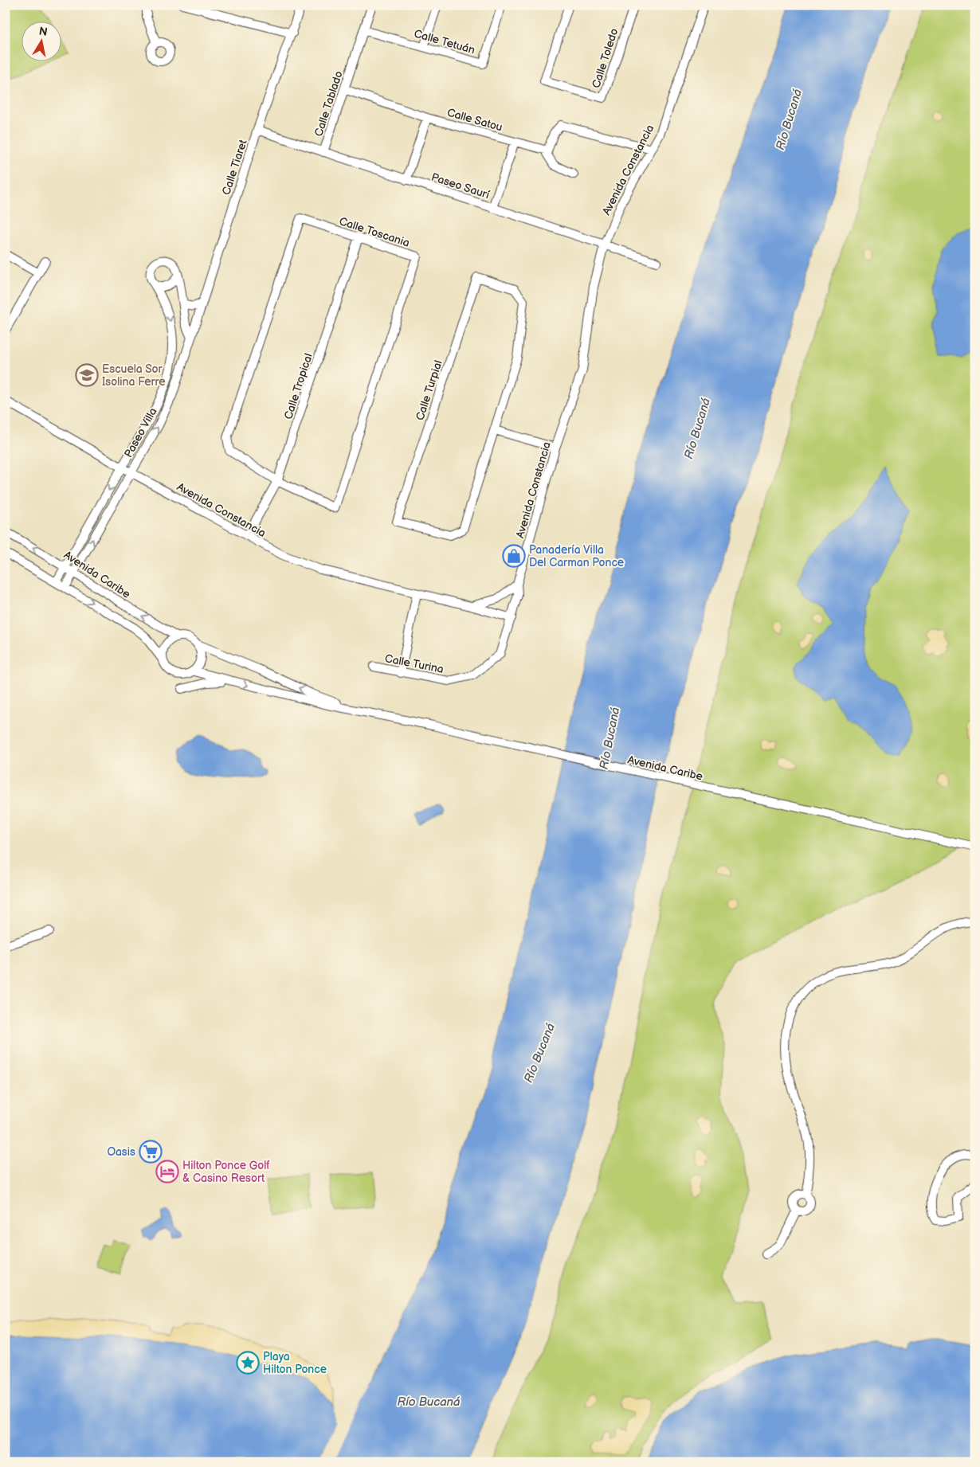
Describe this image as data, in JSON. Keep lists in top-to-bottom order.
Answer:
{
  "streets": {
    "street": [
      "Calle Tetuán",
      "Calle Toledo",
      "Calle Tablado",
      "Calle Satou",
      "Calle Tiaret",
      "Avenida Constancia",
      "Paseo Saurí",
      "Calle Toscania",
      "Calle Tropical",
      "Calle Turpial",
      "Paseo Villa",
      "Avenida Caribe",
      "Calle Turina"
    ]
  },
  "crossings": [
    ["Calle Tetuán", "Calle Tablado"],
    ["Calle Tablado", "Calle Satou"],
    ["Calle Tablado", "Paseo Saurí"],
    ["Calle Tiaret", "Paseo Saurí"],
    ["Calle Tiaret", "Paseo Villa"],
    ["Avenida Constancia", "Paseo Saurí"],
    ["Avenida Constancia", "Calle Tropical"],
    ["Avenida Constancia", "Paseo Villa"],
    ["Avenida Constancia", "Calle Turina"],
    ["Calle Toscania", "Calle Tropical"],
    ["Paseo Villa", "Avenida Caribe"]
  ],
  "water": ["Río Bucaná"],
  "places": {
    "school or university": ["Escuela Sor Isolina Ferre"],
    "shop": ["Panadería Villa Del Carman Ponce"],
    "supermarket": ["Oasis"],
    "hotel": ["Hilton Ponce Golf & Casino Resort"],
    "place": ["Playa Hilton Ponce"]
  },
  "north": "top"
}
